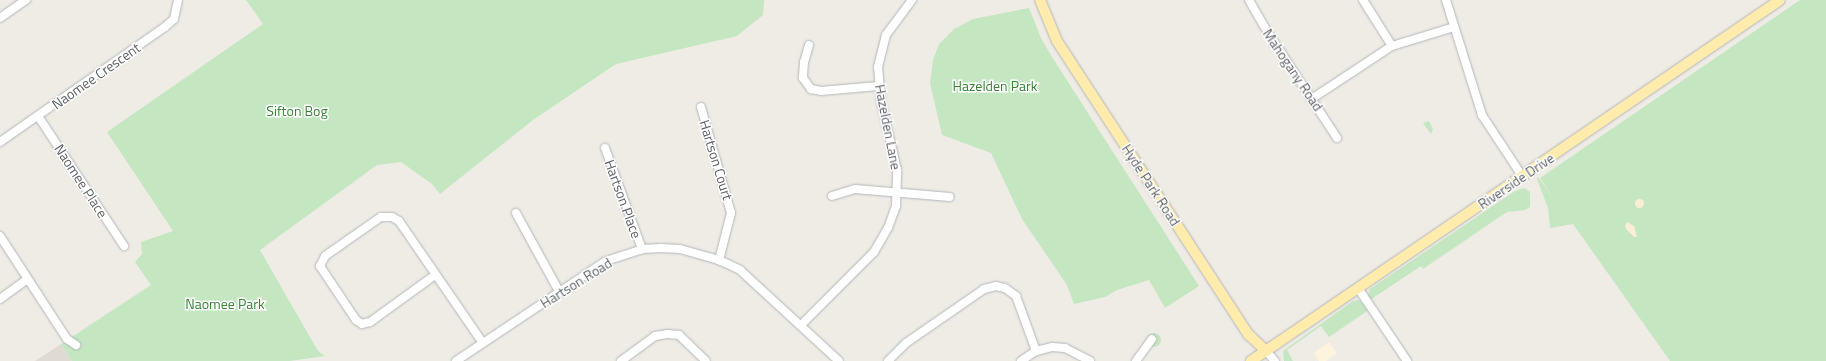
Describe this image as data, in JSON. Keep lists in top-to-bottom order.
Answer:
{
  "streets": {
    "main road": ["Riverside Drive", "Hyde Park Road"],
    "street": [
      "Mahogany Road",
      "Naomee Crescent",
      "Hazelden Lane",
      "Hartson Court",
      "Naomee Place",
      "Hartson Place",
      "Hartson Road"
    ]
  },
  "crossings": [
    ["Naomee Crescent", "Naomee Place"],
    ["Hazelden Lane", "Hartson Road"],
    ["Hartson Court", "Hartson Road"],
    ["Riverside Drive", "Hyde Park Road"],
    ["Hartson Place", "Hartson Road"]
  ],
  "parks": ["Hazelden Park", "Sifton Bog", "Naomee Park"]
}
